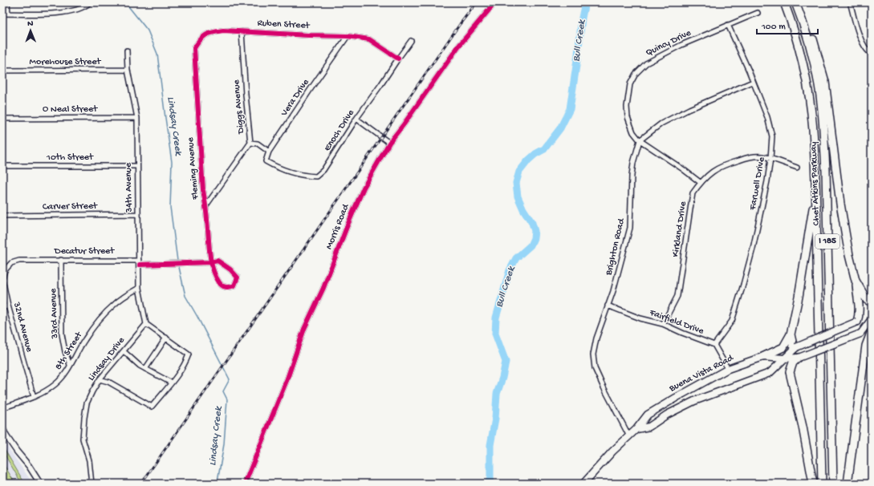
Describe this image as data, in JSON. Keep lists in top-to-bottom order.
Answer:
{
  "streets": {
    "highway": ["Chet Atkins Parkway", "I 185"],
    "main road": ["Buena Vista Road"],
    "street": [
      "Ruben Street",
      "Quincy Drive",
      "Morehouse Street",
      "Vera Drive",
      "Diggs Avenue",
      "O Neal Street",
      "Enoch Drive",
      "10th Street",
      "Fleming Avenue",
      "Farwell Drive",
      "34th Avenue",
      "Carver Street",
      "Morris Road",
      "Kirkland Drive",
      "Brighton Road",
      "Decatur Street",
      "33rd Avenue",
      "Fairfield Drive",
      "32nd Avenue",
      "8th Street",
      "Lindsay Drive"
    ]
  },
  "crossings": [
    ["Ruben Street", "Vera Drive"],
    ["Ruben Street", "Diggs Avenue"],
    ["Ruben Street", "Enoch Drive"],
    ["Ruben Street", "Fleming Avenue"],
    ["Quincy Drive", "Farwell Drive"],
    ["Quincy Drive", "Kirkland Drive"],
    ["Quincy Drive", "Brighton Road"],
    ["Morehouse Street", "34th Avenue"],
    ["Vera Drive", "Enoch Drive"],
    ["Diggs Avenue", "Fleming Avenue"],
    ["O Neal Street", "34th Avenue"],
    ["10th Street", "34th Avenue"],
    ["Fleming Avenue", "Decatur Street"],
    ["Farwell Drive", "Kirkland Drive"],
    ["Farwell Drive", "Fairfield Drive"],
    ["34th Avenue", "Carver Street"],
    ["34th Avenue", "Decatur Street"],
    ["34th Avenue", "8th Street"],
    ["34th Avenue", "Lindsay Drive"],
    ["Kirkland Drive", "Fairfield Drive"],
    ["Brighton Road", "Fairfield Drive"],
    ["Brighton Road", "Buena Vista Road"],
    ["Decatur Street", "33rd Avenue"],
    ["Decatur Street", "32nd Avenue"],
    ["33rd Avenue", "8th Street"],
    ["32nd Avenue", "8th Street"]
  ],
  "water": ["Bull Creek", "Lindsay Creek"],
  "scale_bar": "100 m",
  "north": "top"
}
